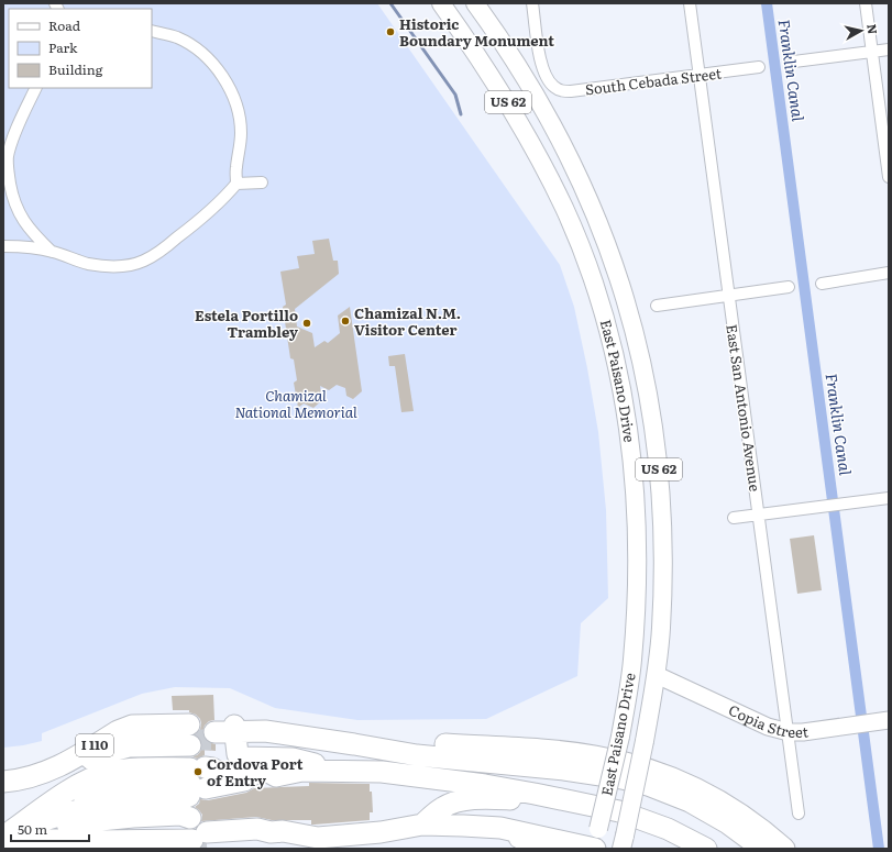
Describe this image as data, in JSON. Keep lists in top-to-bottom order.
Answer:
{
  "streets": {
    "highway": ["I 110"],
    "main road": ["US 62", "East Paisano Drive", "Copia Street"],
    "street": ["South Cebada Street", "East San Antonio Avenue"]
  },
  "crossings": [
    ["South Cebada Street", "East San Antonio Avenue"],
    ["East Paisano Drive", "Copia Street"],
    ["East San Antonio Avenue", "Copia Street"]
  ],
  "water": ["Franklin Canal"],
  "parks": ["Chamizal National Memorial"],
  "places": [
    "Historic Boundary Monument",
    "Chamizal N.M. Visitor Center",
    "Estela Portillo Trambley",
    "Cordova Port of Entry"
  ],
  "legend": ["Road", "Park", "Building"],
  "scale_bar": "50 m",
  "north": "right"
}
